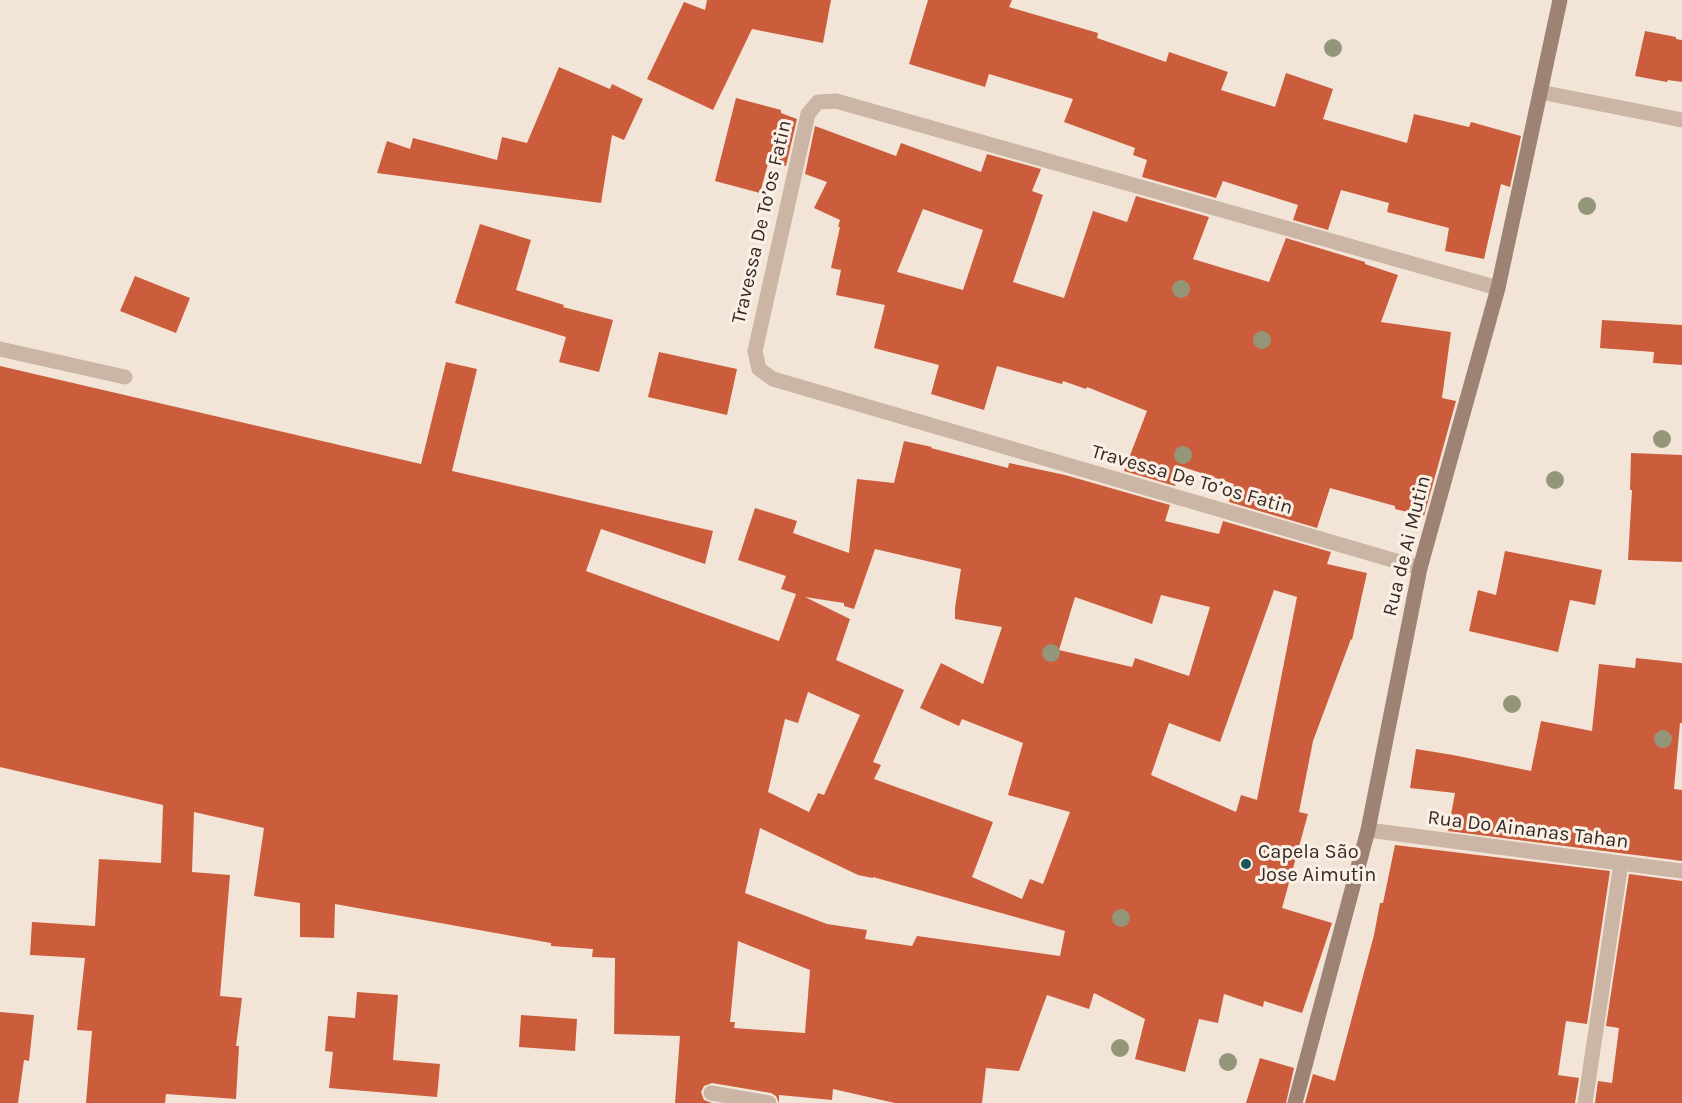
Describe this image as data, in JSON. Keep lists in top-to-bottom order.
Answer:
{
  "streets": {
    "street": ["Travessa De To’os Fatin", "Rua de Ai Mutin", "Rua Do Ainanas Tahan"]
  },
  "crossings": [
    ["Travessa De To’os Fatin", "Rua de Ai Mutin"],
    ["Rua de Ai Mutin", "Rua Do Ainanas Tahan"]
  ],
  "places": ["Capela São Jose Aimutin"]
}
